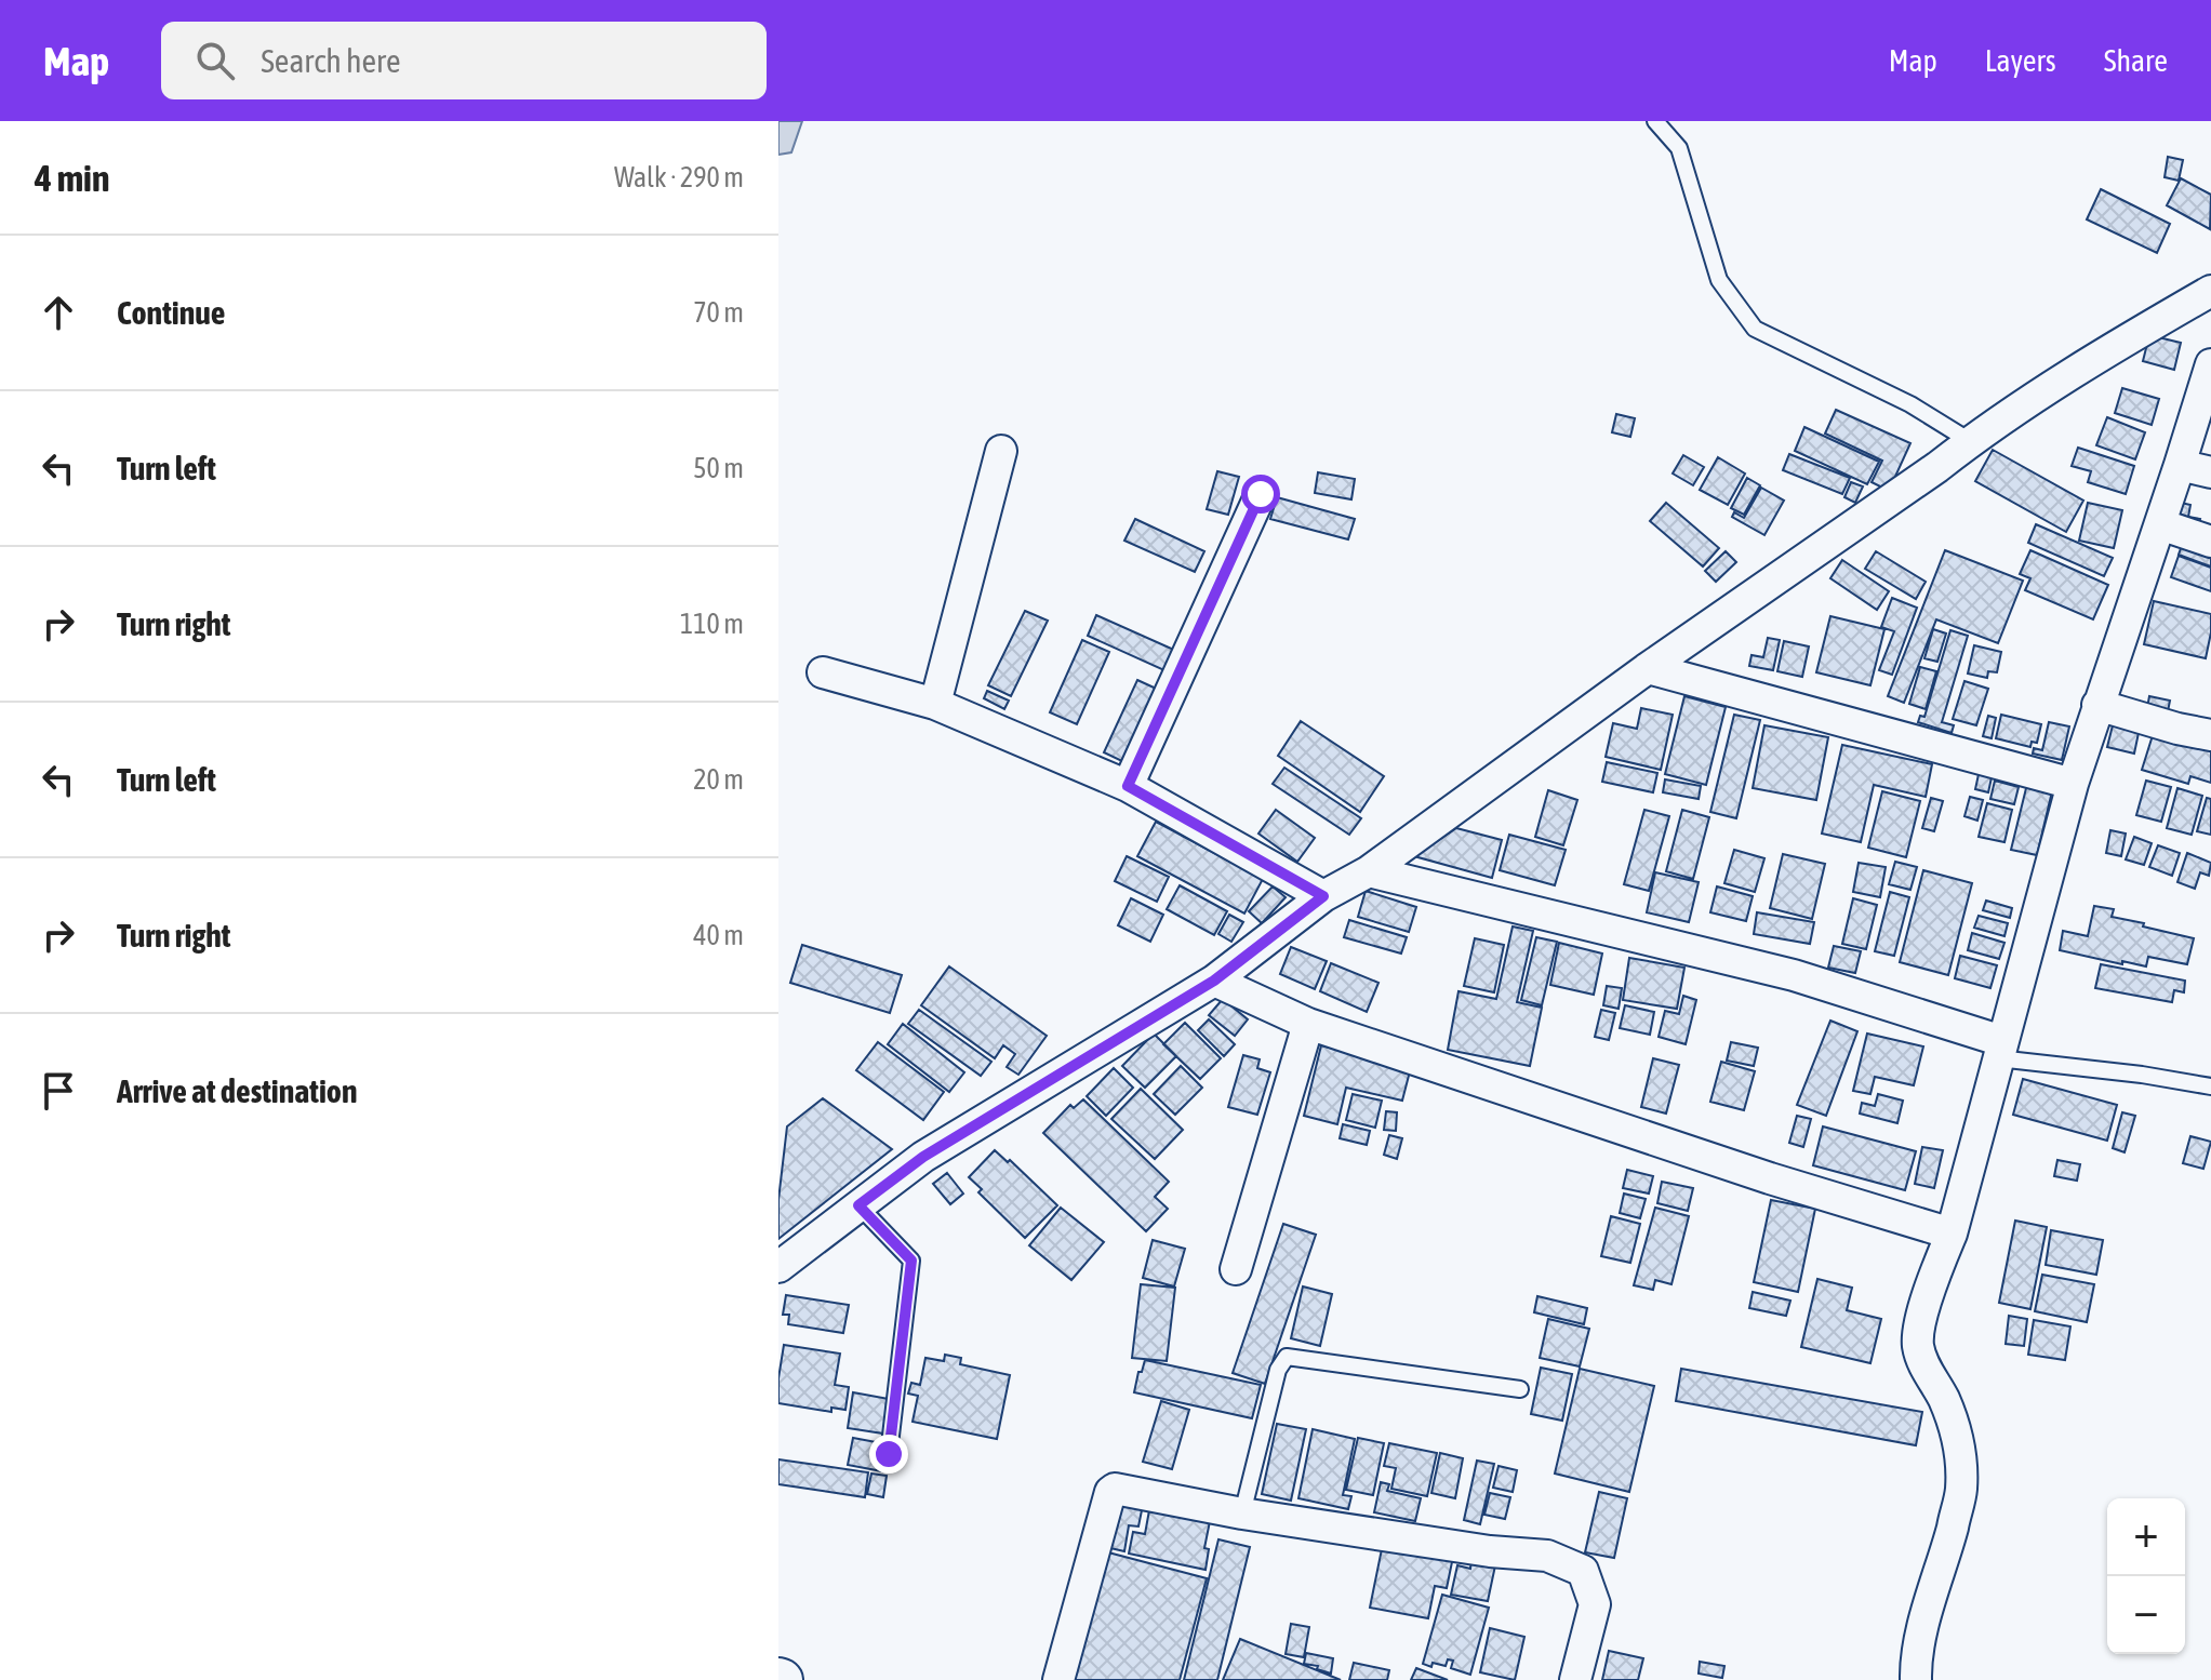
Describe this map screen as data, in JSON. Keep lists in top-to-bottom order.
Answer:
{
  "page": {
    "header": "Map",
    "search": "Search here",
    "nav": ["Map", "Layers", "Share"],
    "heading": ["4 min", "Walk · 290 m"],
    "list": [
      ["Continue", "70 m"],
      ["Turn left", "50 m"],
      ["Turn right", "110 m"],
      ["Turn left", "20 m"],
      ["Turn right", "40 m"],
      "Arrive at destination"
    ],
    "map_buttons": ["+", "−"]
  }
}
